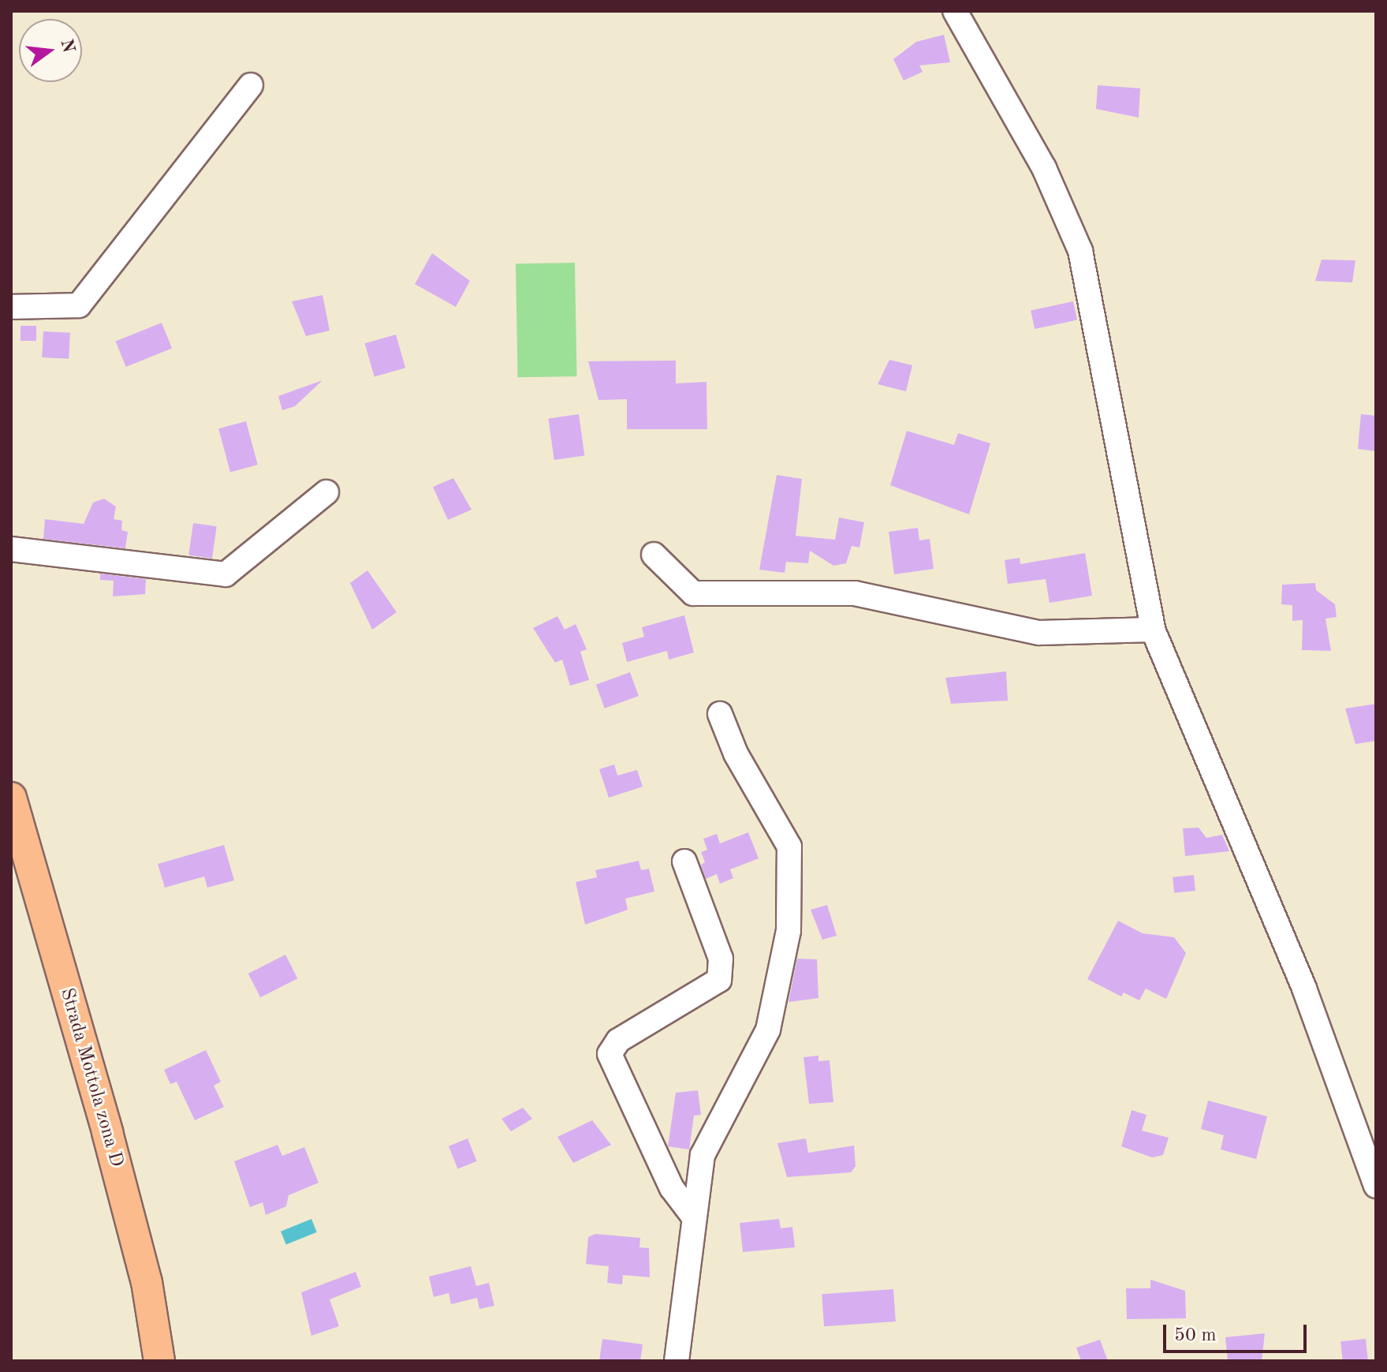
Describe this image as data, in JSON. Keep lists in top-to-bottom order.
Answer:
{
  "streets": {
    "main road": ["Strada Mottola zona D"]
  },
  "scale_bar": "50 m",
  "north": "right"
}
